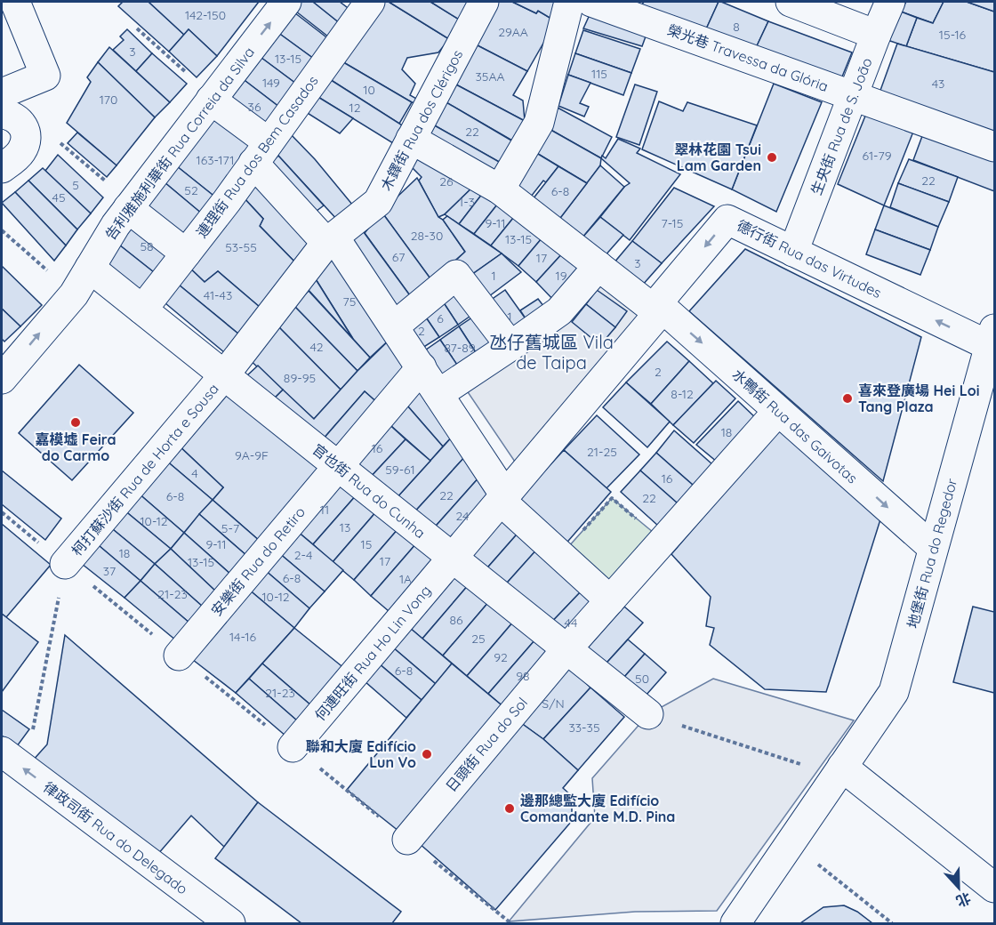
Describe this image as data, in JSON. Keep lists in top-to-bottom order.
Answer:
{
  "streets": {
    "street": [
      "榮光巷 Travessa da Glória",
      "木鐸街 Rua dos Clérigos",
      "生央街 Rua de S. João",
      "告利雅施利華街 Rua Correia da Silva",
      "連理街 Rua dos Bem Casados",
      "德行街 Rua das Virtudes",
      "水鴨街 Rua das Gaivotas",
      "柯打蘇沙街 Rua de Horta e Sousa",
      "官也街 Rua do Cunha",
      "地堡街 Rua do Regedor",
      "安樂街 Rua do Retiro",
      "何連旺街 Rua Ho Lin Vong",
      "日頭街 Rua do Sol",
      "律政司街 Rua do Delegado"
    ]
  },
  "crossings": [
    ["榮光巷 Travessa da Glória", "生央街 Rua de S. João"],
    ["木鐸街 Rua dos Clérigos", "水鴨街 Rua das Gaivotas"],
    ["木鐸街 Rua dos Clérigos", "柯打蘇沙街 Rua de Horta e Sousa"],
    ["木鐸街 Rua dos Clérigos", "官也街 Rua do Cunha"],
    ["生央街 Rua de S. João", "德行街 Rua das Virtudes"],
    ["告利雅施利華街 Rua Correia da Silva", "官也街 Rua do Cunha"],
    ["連理街 Rua dos Bem Casados", "官也街 Rua do Cunha"],
    ["德行街 Rua das Virtudes", "水鴨街 Rua das Gaivotas"],
    ["德行街 Rua das Virtudes", "地堡街 Rua do Regedor"],
    ["德行街 Rua das Virtudes", "何連旺街 Rua Ho Lin Vong"],
    ["水鴨街 Rua das Gaivotas", "地堡街 Rua do Regedor"],
    ["水鴨街 Rua das Gaivotas", "何連旺街 Rua Ho Lin Vong"],
    ["水鴨街 Rua das Gaivotas", "日頭街 Rua do Sol"],
    ["柯打蘇沙街 Rua de Horta e Sousa", "官也街 Rua do Cunha"],
    ["官也街 Rua do Cunha", "安樂街 Rua do Retiro"],
    ["官也街 Rua do Cunha", "何連旺街 Rua Ho Lin Vong"],
    ["官也街 Rua do Cunha", "日頭街 Rua do Sol"]
  ],
  "one_way": ["告利雅施利華街 Rua Correia da Silva", "德行街 Rua das Virtudes", "律政司街 Rua do Delegado"],
  "districts": ["氹仔舊城區 Vila de Taipa"],
  "places": [
    "翠林花園 Tsui Lam Garden",
    "喜來登廣場 Hei Loi Tang Plaza",
    "嘉模墟 Feira do Carmo",
    "聯和大廈 Edifício Lun Vo",
    "邊那總監大廈 Edifício Comandante M.D. Pina"
  ],
  "house_numbers": [
    "142-150",
    "8",
    "29AA",
    "15-16",
    "3",
    "13-15",
    "115",
    "35AA",
    "149",
    "43",
    "10",
    "170",
    "36",
    "12",
    "22",
    "61-79",
    "163-171",
    "22",
    "26",
    "5",
    "52",
    "6-8",
    "45",
    "1-3",
    "9-11",
    "7-15",
    "28-30",
    "13-15",
    "58",
    "53-55",
    "67",
    "17",
    "3",
    "1",
    "19",
    "41-43",
    "75",
    "1",
    "6",
    "2",
    "42",
    "87-89",
    "2",
    "89-95",
    "8-12",
    "18",
    "16",
    "21-25",
    "9A-9F",
    "59-61",
    "4",
    "16",
    "22",
    "6-8",
    "22",
    "11",
    "24",
    "10-12",
    "13",
    "5-7",
    "9-11",
    "15",
    "18",
    "2-4",
    "17",
    "13-15",
    "37",
    "6-8",
    "1A",
    "21-23",
    "10-12",
    "86",
    "44",
    "14-16",
    "25",
    "92",
    "6-8",
    "98",
    "50",
    "21-23",
    "S/N",
    "33-35"
  ],
  "north": "bottom"
}
